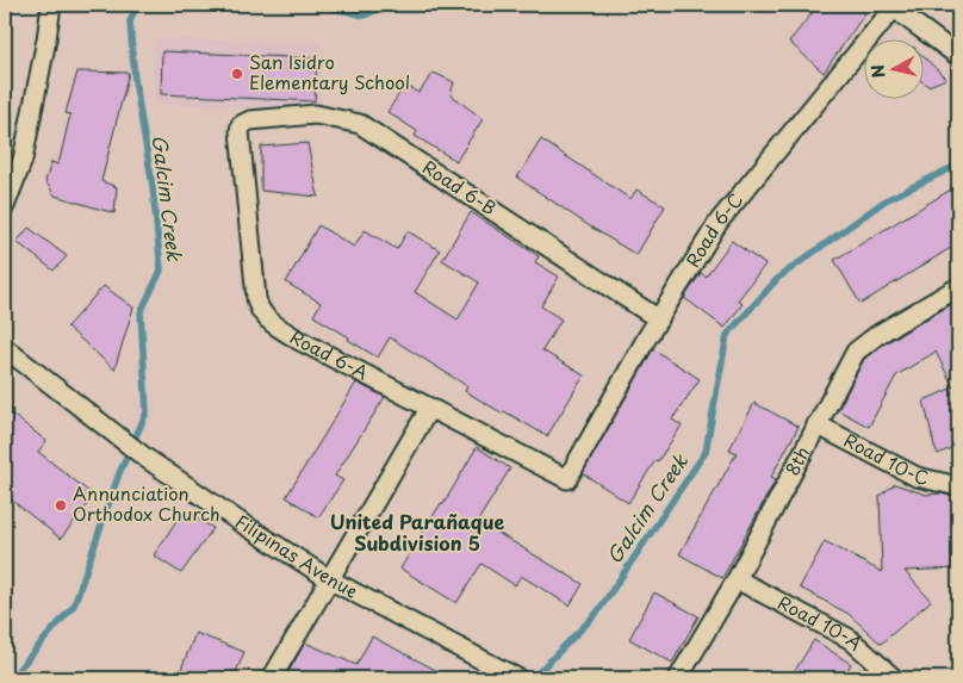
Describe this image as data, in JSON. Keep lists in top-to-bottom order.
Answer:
{
  "streets": {
    "street": [
      "Road 6-B",
      "Road 6-C",
      "Road 6-A",
      "Road 10-C",
      "8th",
      "Filipinas Avenue",
      "Road 10-A"
    ]
  },
  "crossings": [
    ["Road 6-B", "Road 6-C"],
    ["Road 6-B", "Road 6-A"],
    ["Road 6-C", "Road 6-A"],
    ["Road 10-C", "8th"],
    ["8th", "Road 10-A"]
  ],
  "districts": ["United Parañaque Subdivision 5"],
  "water": ["Galcim Creek"],
  "places": ["San Isidro Elementary School", "Annunciation Orthodox Church"],
  "north": "left"
}
